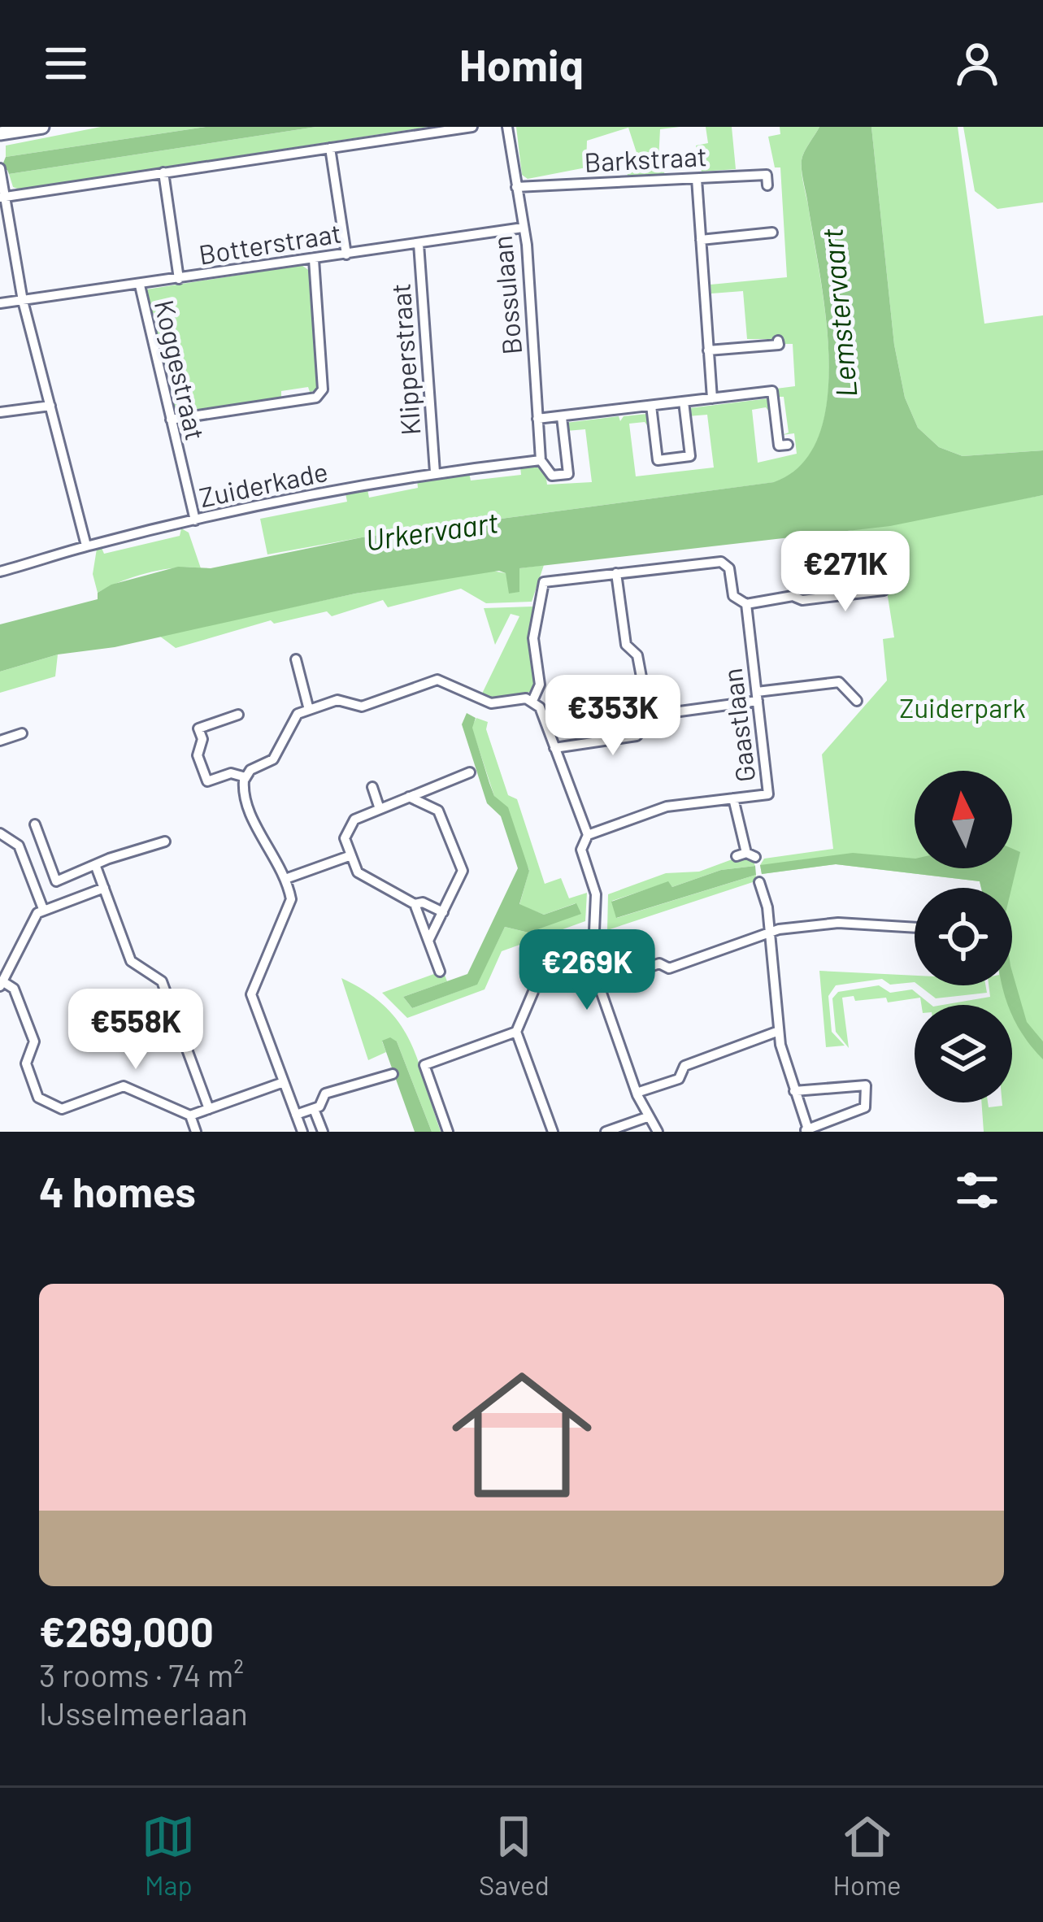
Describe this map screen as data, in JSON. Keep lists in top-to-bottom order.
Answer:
{
  "streets": {
    "street": [
      "Barkstraat",
      "Botterstraat",
      "Bossulaan",
      "Klipperstraat",
      "Koggestraat",
      "Zuiderkade",
      "Gaastlaan"
    ]
  },
  "crossings": [
    ["Barkstraat", "Bossulaan"],
    ["Botterstraat", "Bossulaan"],
    ["Botterstraat", "Klipperstraat"],
    ["Botterstraat", "Koggestraat"],
    ["Bossulaan", "Zuiderkade"],
    ["Klipperstraat", "Zuiderkade"],
    ["Koggestraat", "Zuiderkade"]
  ],
  "water": ["Lemstervaart", "Urkervaart"],
  "parks": ["Zuiderpark"],
  "north": "top",
  "page": {
    "header": "Homiq",
    "price": [
      "€271K",
      "€353K",
      "€269K",
      "€558K"
    ],
    "heading": "4 homes",
    "list": [
      {
        "name": "€269,000",
        "note": "3 rooms · 74 m² · IJsselmeerlaan"
      }
    ],
    "tabs": ["Map", "Saved", "Home"]
  }
}
